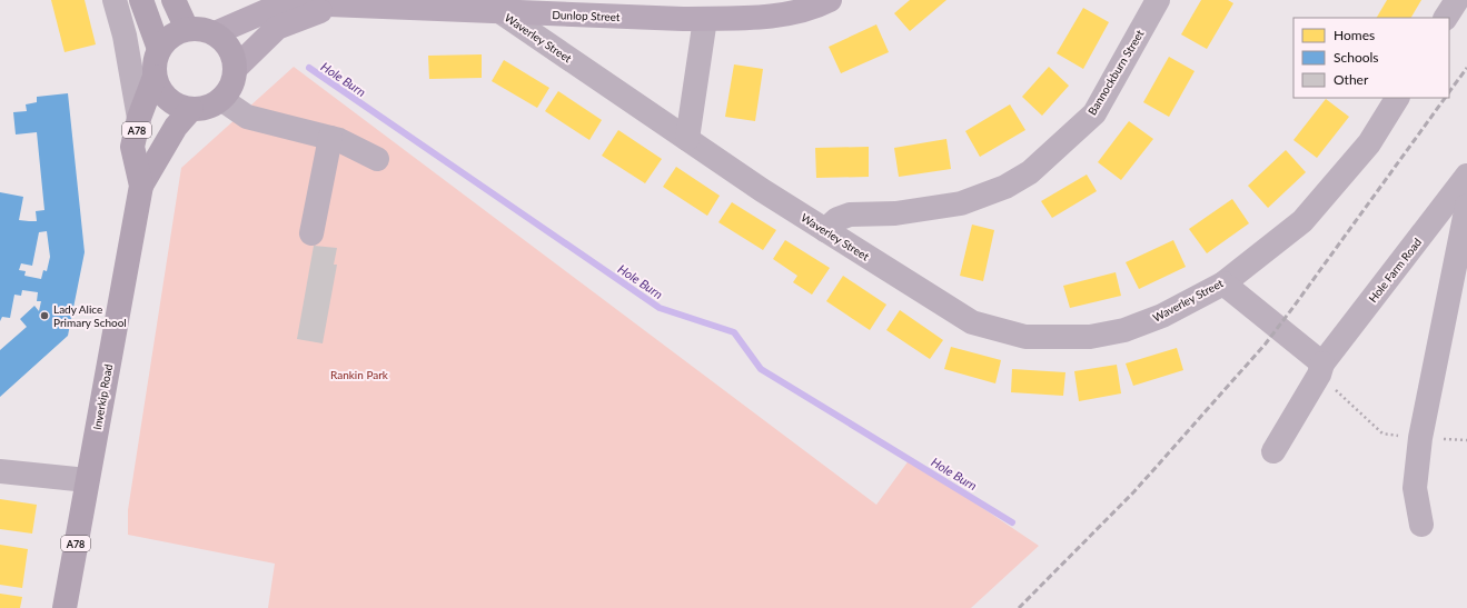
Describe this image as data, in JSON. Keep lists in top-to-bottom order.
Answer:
{
  "streets": {
    "highway": ["A78", "Inverkip Road"],
    "main road": ["Dunlop Street"],
    "street": ["Waverley Street", "Bannockburn Street", "Hole Farm Road"]
  },
  "crossings": [
    ["Dunlop Street", "Waverley Street"],
    ["Dunlop Street", "Inverkip Road"],
    ["Waverley Street", "Bannockburn Street"]
  ],
  "water": ["Hole Burn"],
  "parks": ["Rankin Park"],
  "places": ["Lady Alice Primary School"],
  "legend": ["Homes", "Schools", "Other"]
}
